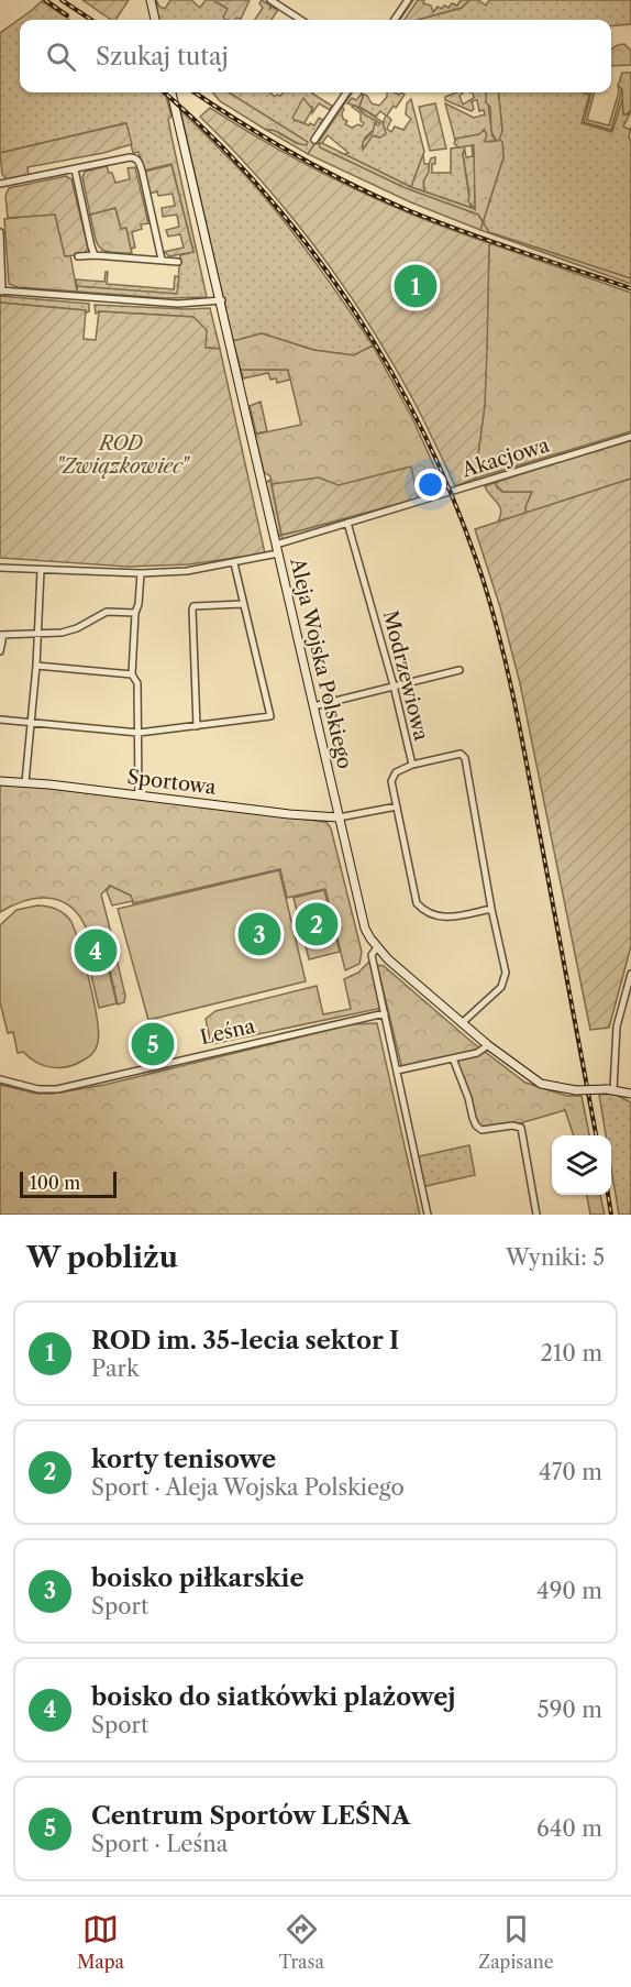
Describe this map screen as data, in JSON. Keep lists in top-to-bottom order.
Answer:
{
  "streets": {
    "street": [
      "Akacjowa",
      "Aleja Wojska Polskiego",
      "Modrzewiowa",
      "Sportowa",
      "Leśna"
    ]
  },
  "crossings": [
    ["Akacjowa", "Aleja Wojska Polskiego"],
    ["Akacjowa", "Modrzewiowa"],
    ["Aleja Wojska Polskiego", "Sportowa"]
  ],
  "parks": ["ROD \"Związkowiec\""],
  "scale_bar": "100 m",
  "page": {
    "search": "Szukaj tutaj",
    "pins": [
      "1",
      "2",
      "3",
      "4",
      "5"
    ],
    "scale": "100 m",
    "heading": ["W pobliżu", "Wyniki: 5"],
    "list": [
      {
        "mark": "1",
        "name": "ROD im. 35-lecia sektor I",
        "note": "Park",
        "value": "210 m"
      },
      {
        "mark": "2",
        "name": "korty tenisowe",
        "note": "Sport · Aleja Wojska Polskiego",
        "value": "470 m"
      },
      {
        "mark": "3",
        "name": "boisko piłkarskie",
        "note": "Sport",
        "value": "490 m"
      },
      {
        "mark": "4",
        "name": "boisko do siatkówki plażowej",
        "note": "Sport",
        "value": "590 m"
      },
      {
        "mark": "5",
        "name": "Centrum Sportów LEŚNA",
        "note": "Sport · Leśna",
        "value": "640 m"
      }
    ],
    "nav": ["Mapa", "Trasa", "Zapisane"]
  }
}
